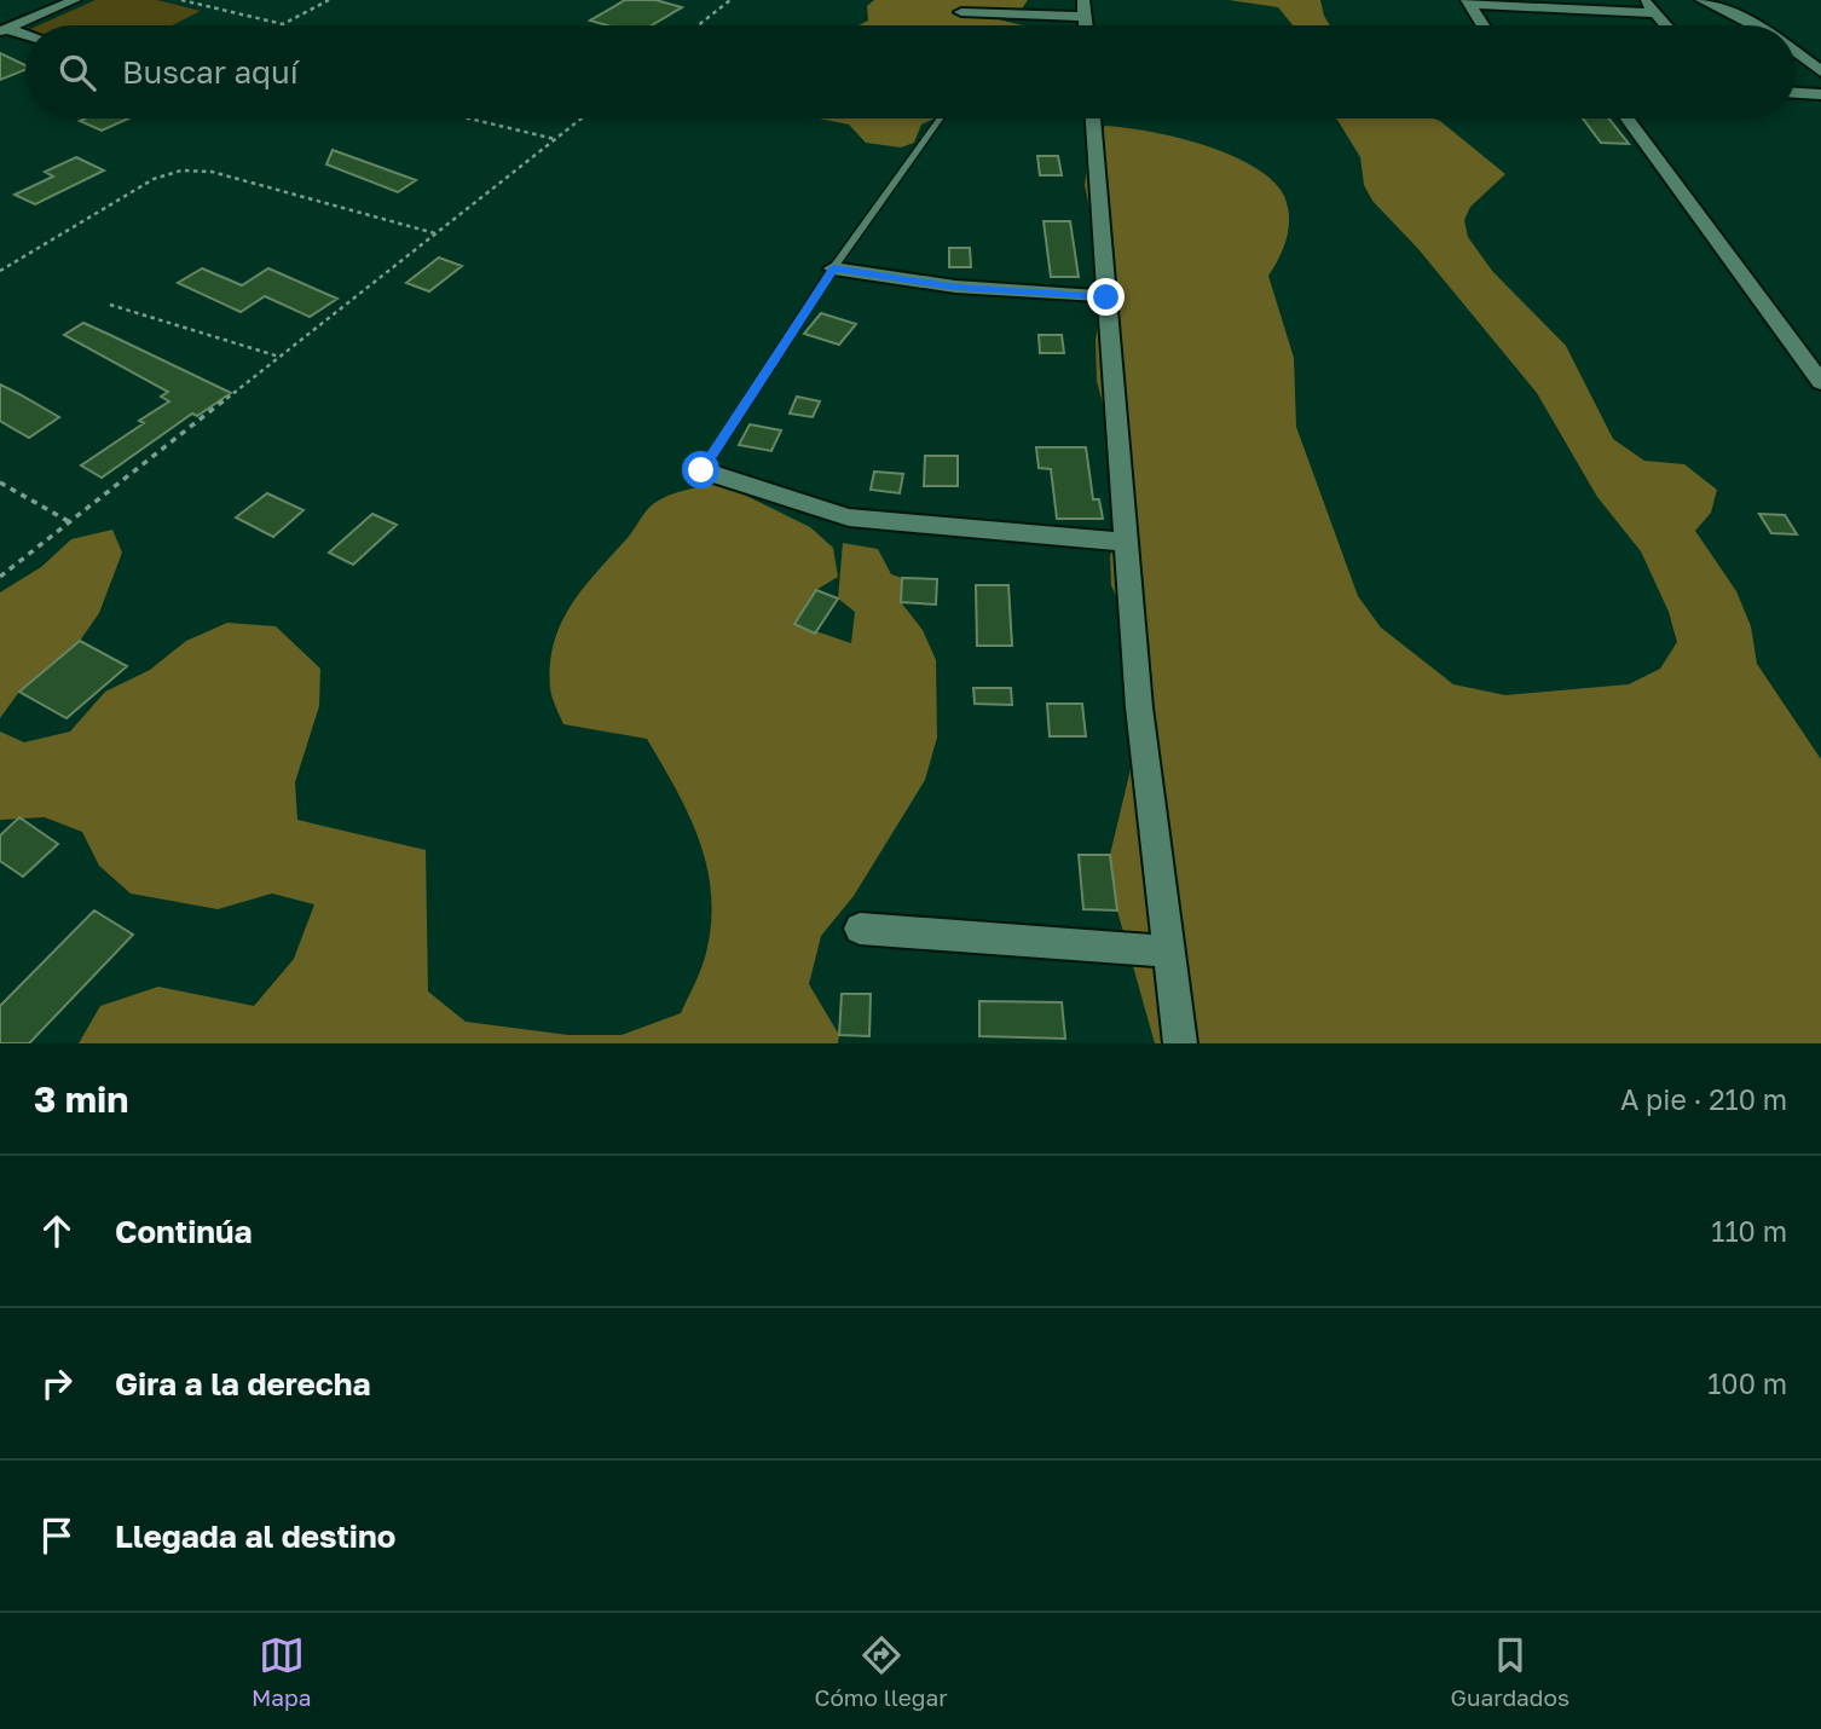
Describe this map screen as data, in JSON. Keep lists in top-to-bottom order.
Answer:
{
  "page": {
    "search": "Buscar aquí",
    "heading": ["3 min", "A pie · 210 m"],
    "list": [
      ["Continúa", "110 m"],
      ["Gira a la derecha", "100 m"],
      "Llegada al destino"
    ],
    "nav": ["Mapa", "Cómo llegar", "Guardados"]
  }
}
